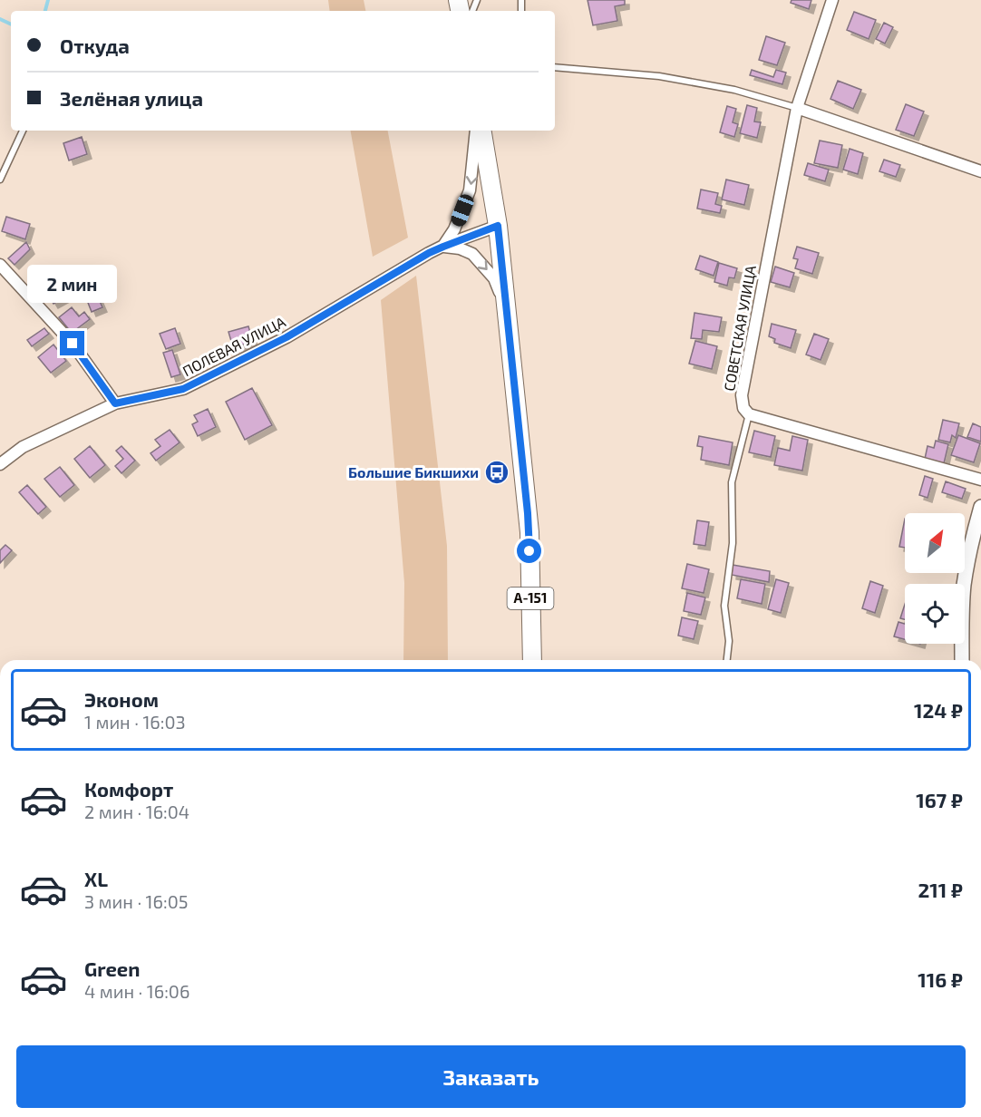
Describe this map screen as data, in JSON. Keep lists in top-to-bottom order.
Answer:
{
  "streets": {
    "highway": ["А-151"],
    "street": ["СОВЕТСКАЯ УЛИЦА", "ПОЛЕВАЯ УЛИЦА"]
  },
  "crossings": [
    ["ПОЛЕВАЯ УЛИЦА", "А-151"]
  ],
  "places": {
    "bus stop": ["Большие Бикшихи"]
  },
  "north": "top right",
  "page": {
    "banner": ["Откуда", "Зелёная улица"],
    "bubble": "2 мин",
    "list": [
      {
        "name": "Эконом",
        "note": "1 мин · 16:03",
        "value": "124 ₽"
      },
      {
        "name": "Комфорт",
        "note": "2 мин · 16:04",
        "value": "167 ₽"
      },
      {
        "name": "XL",
        "note": "3 мин · 16:05",
        "value": "211 ₽"
      },
      {
        "name": "Green",
        "note": "4 мин · 16:06",
        "value": "116 ₽"
      }
    ],
    "buttons": "Заказать"
  }
}
